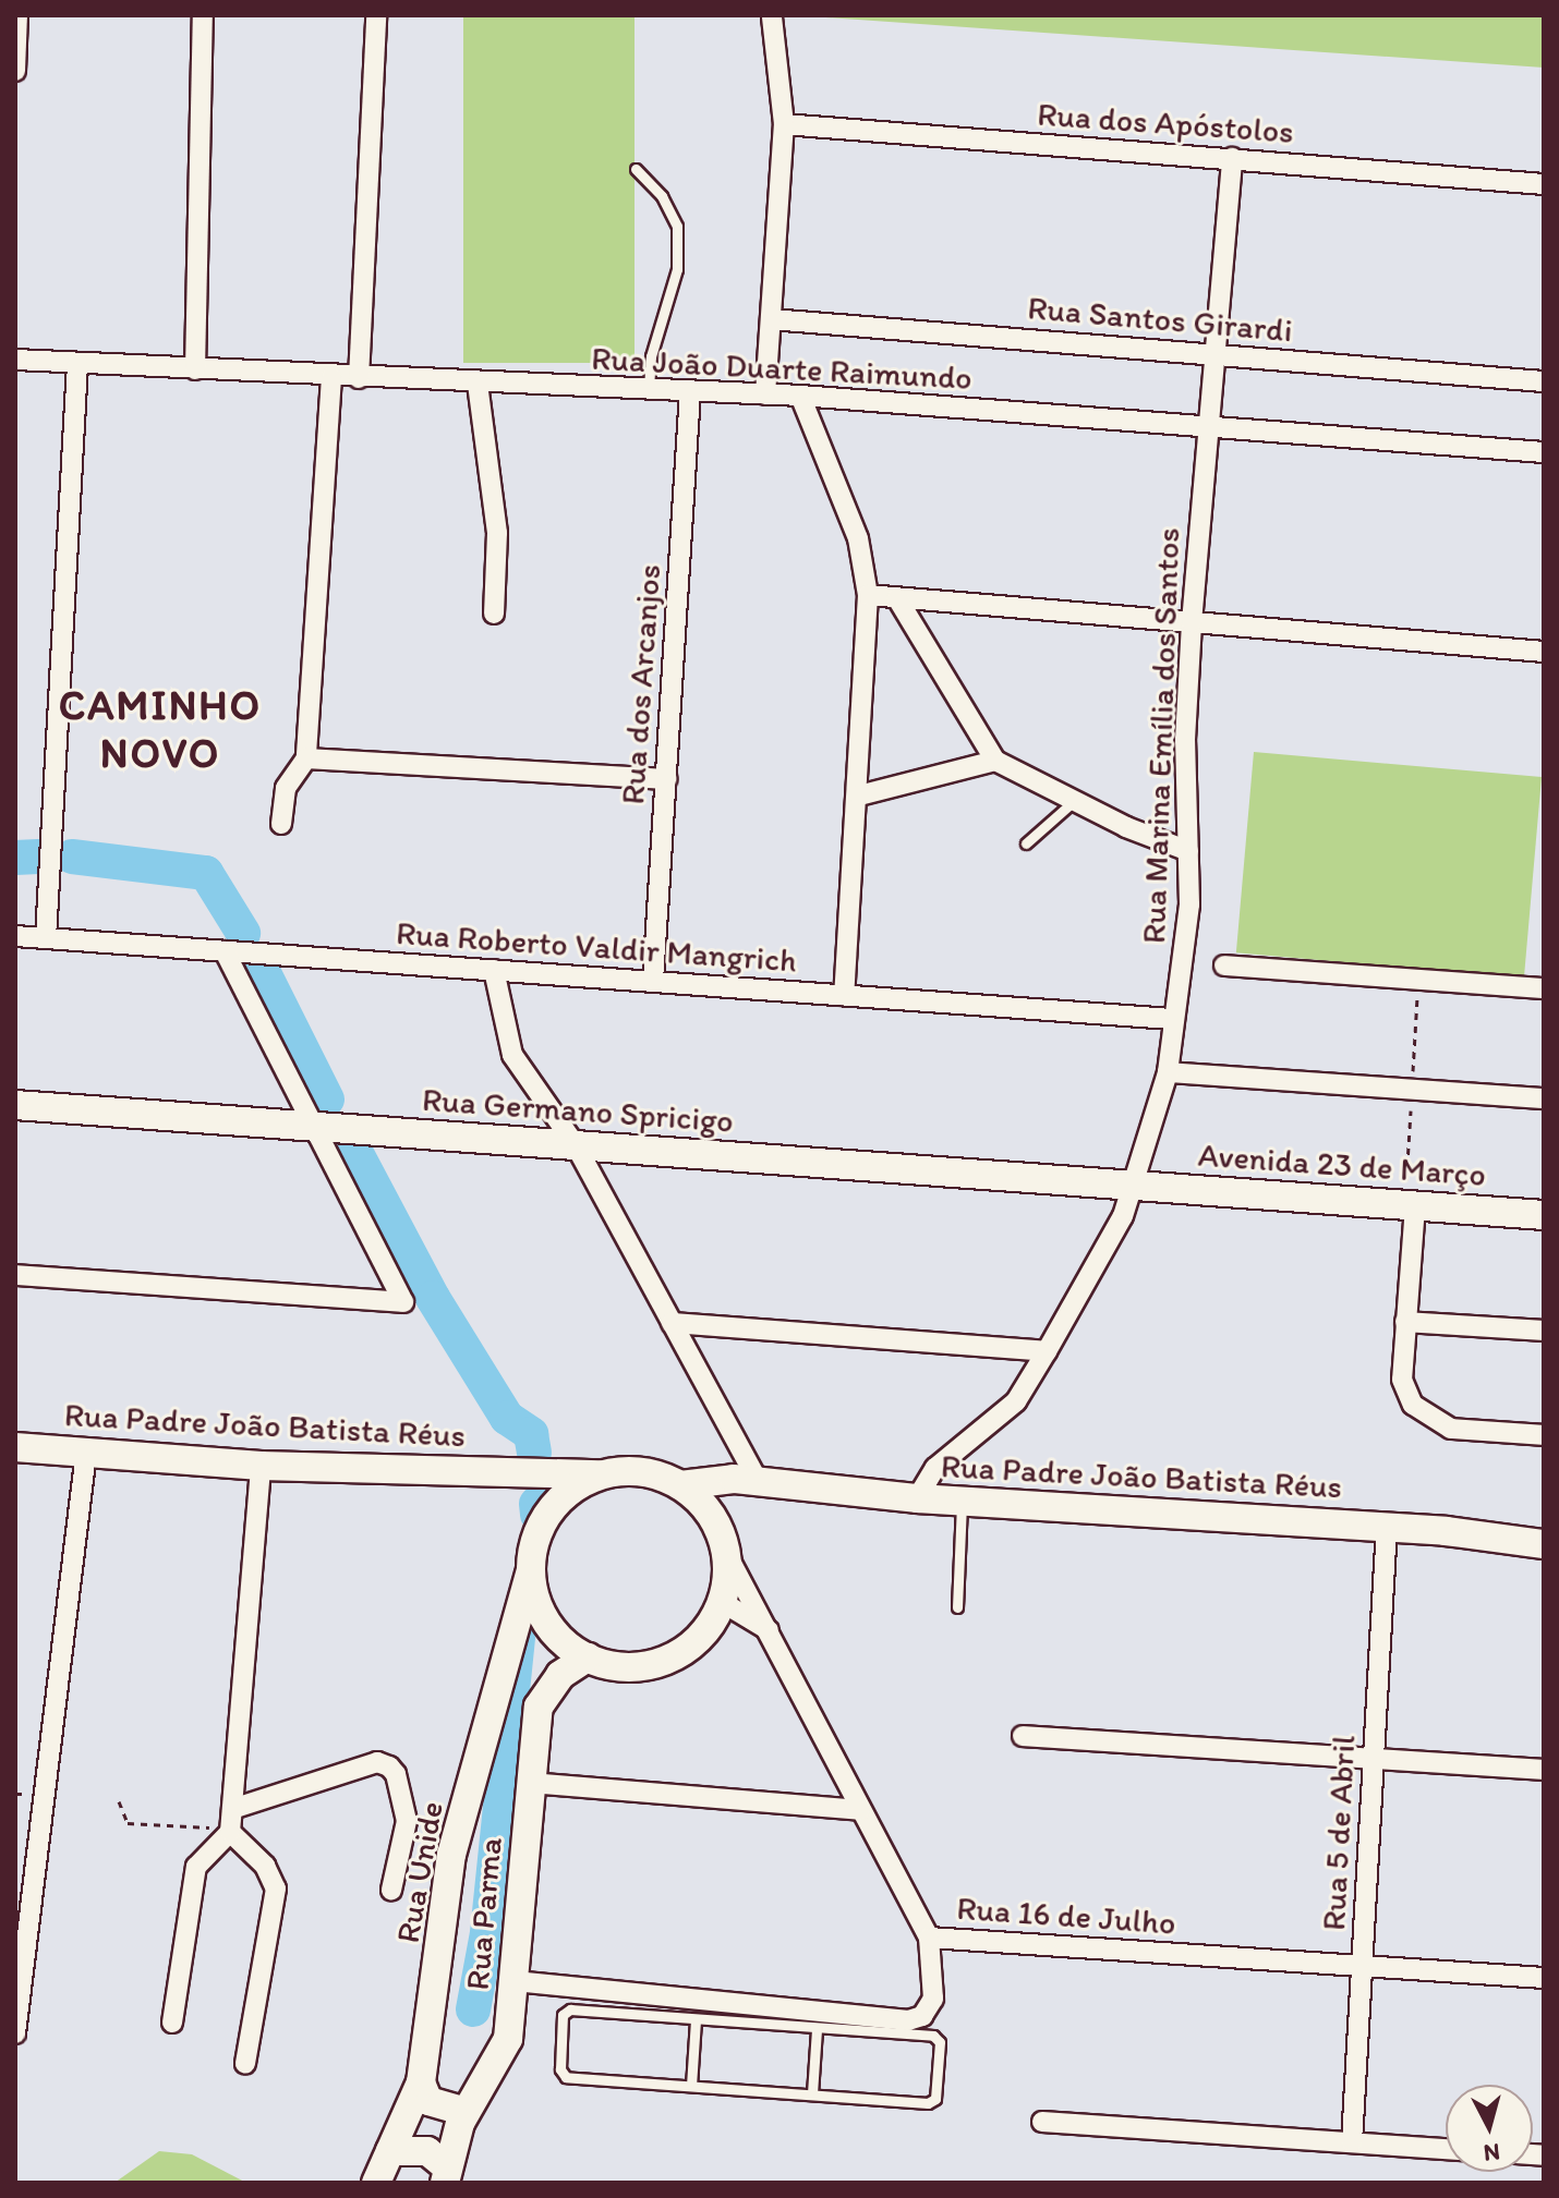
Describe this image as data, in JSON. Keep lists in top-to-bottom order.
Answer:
{
  "streets": {
    "main road": [
      "Rua Germano Spricigo",
      "Avenida 23 de Março",
      "Rua Padre João Batista Réus",
      "Rua Unide",
      "Rua Parma"
    ],
    "street": [
      "Rua dos Apóstolos",
      "Rua Santos Girardi",
      "Rua João Duarte Raimundo",
      "Rua dos Arcanjos",
      "Rua Marina Emília dos Santos",
      "Rua Roberto Valdir Mangrich",
      "Rua 5 de Abril",
      "Rua 16 de Julho"
    ]
  },
  "crossings": [
    ["Rua dos Apóstolos", "Rua Marina Emília dos Santos"],
    ["Rua Santos Girardi", "Rua Marina Emília dos Santos"],
    ["Rua João Duarte Raimundo", "Rua dos Arcanjos"],
    ["Rua João Duarte Raimundo", "Rua Marina Emília dos Santos"],
    ["Rua dos Arcanjos", "Rua Roberto Valdir Mangrich"],
    ["Rua Marina Emília dos Santos", "Rua Roberto Valdir Mangrich"],
    ["Rua Marina Emília dos Santos", "Rua Germano Spricigo"],
    ["Rua Marina Emília dos Santos", "Avenida 23 de Março"],
    ["Rua Marina Emília dos Santos", "Rua Padre João Batista Réus"],
    ["Rua Germano Spricigo", "Avenida 23 de Março"],
    ["Rua Padre João Batista Réus", "Rua 5 de Abril"],
    ["Rua Padre João Batista Réus", "Rua Unide"],
    ["Rua Padre João Batista Réus", "Rua Parma"],
    ["Rua Padre João Batista Réus", "Rua 16 de Julho"],
    ["Rua 5 de Abril", "Rua 16 de Julho"],
    ["Rua Unide", "Rua Parma"],
    ["Rua Unide", "Rua 16 de Julho"],
    ["Rua Parma", "Rua 16 de Julho"]
  ],
  "districts": ["CAMINHO NOVO"],
  "north": "bottom"
}
